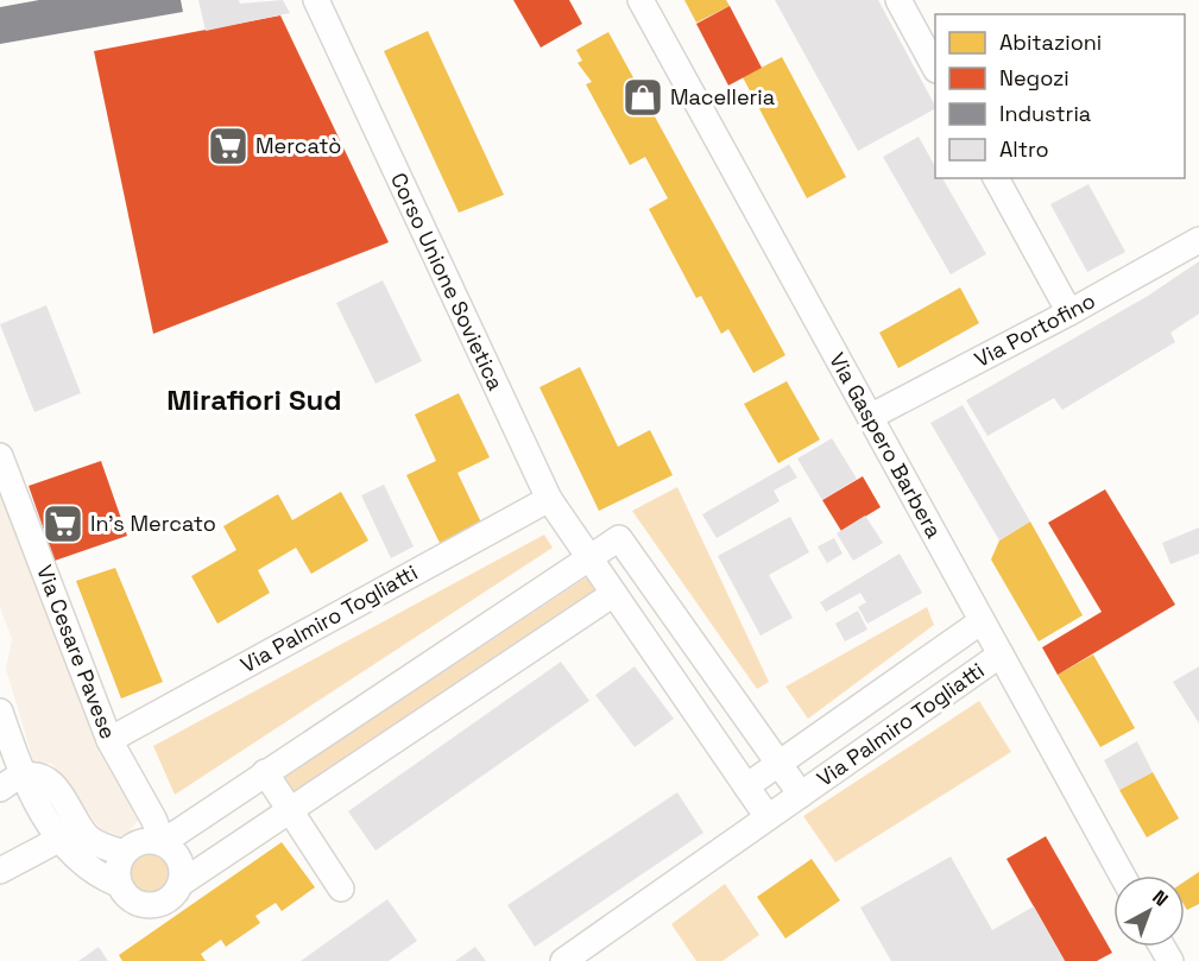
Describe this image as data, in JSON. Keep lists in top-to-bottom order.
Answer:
{
  "streets": {
    "street": [
      "Corso Unione Sovietica",
      "Via Portofino",
      "Via Gaspero Barbera",
      "Via Palmiro Togliatti",
      "Via Cesare Pavese"
    ]
  },
  "crossings": [
    ["Corso Unione Sovietica", "Via Palmiro Togliatti"],
    ["Via Portofino", "Via Gaspero Barbera"],
    ["Via Gaspero Barbera", "Via Palmiro Togliatti"],
    ["Via Palmiro Togliatti", "Via Cesare Pavese"]
  ],
  "districts": ["Mirafiori Sud"],
  "places": {
    "shop": ["Macelleria"],
    "supermarket": ["Mercatò", "In's Mercato"]
  },
  "legend": [
    "Abitazioni",
    "Negozi",
    "Industria",
    "Altro"
  ],
  "north": "top right"
}
